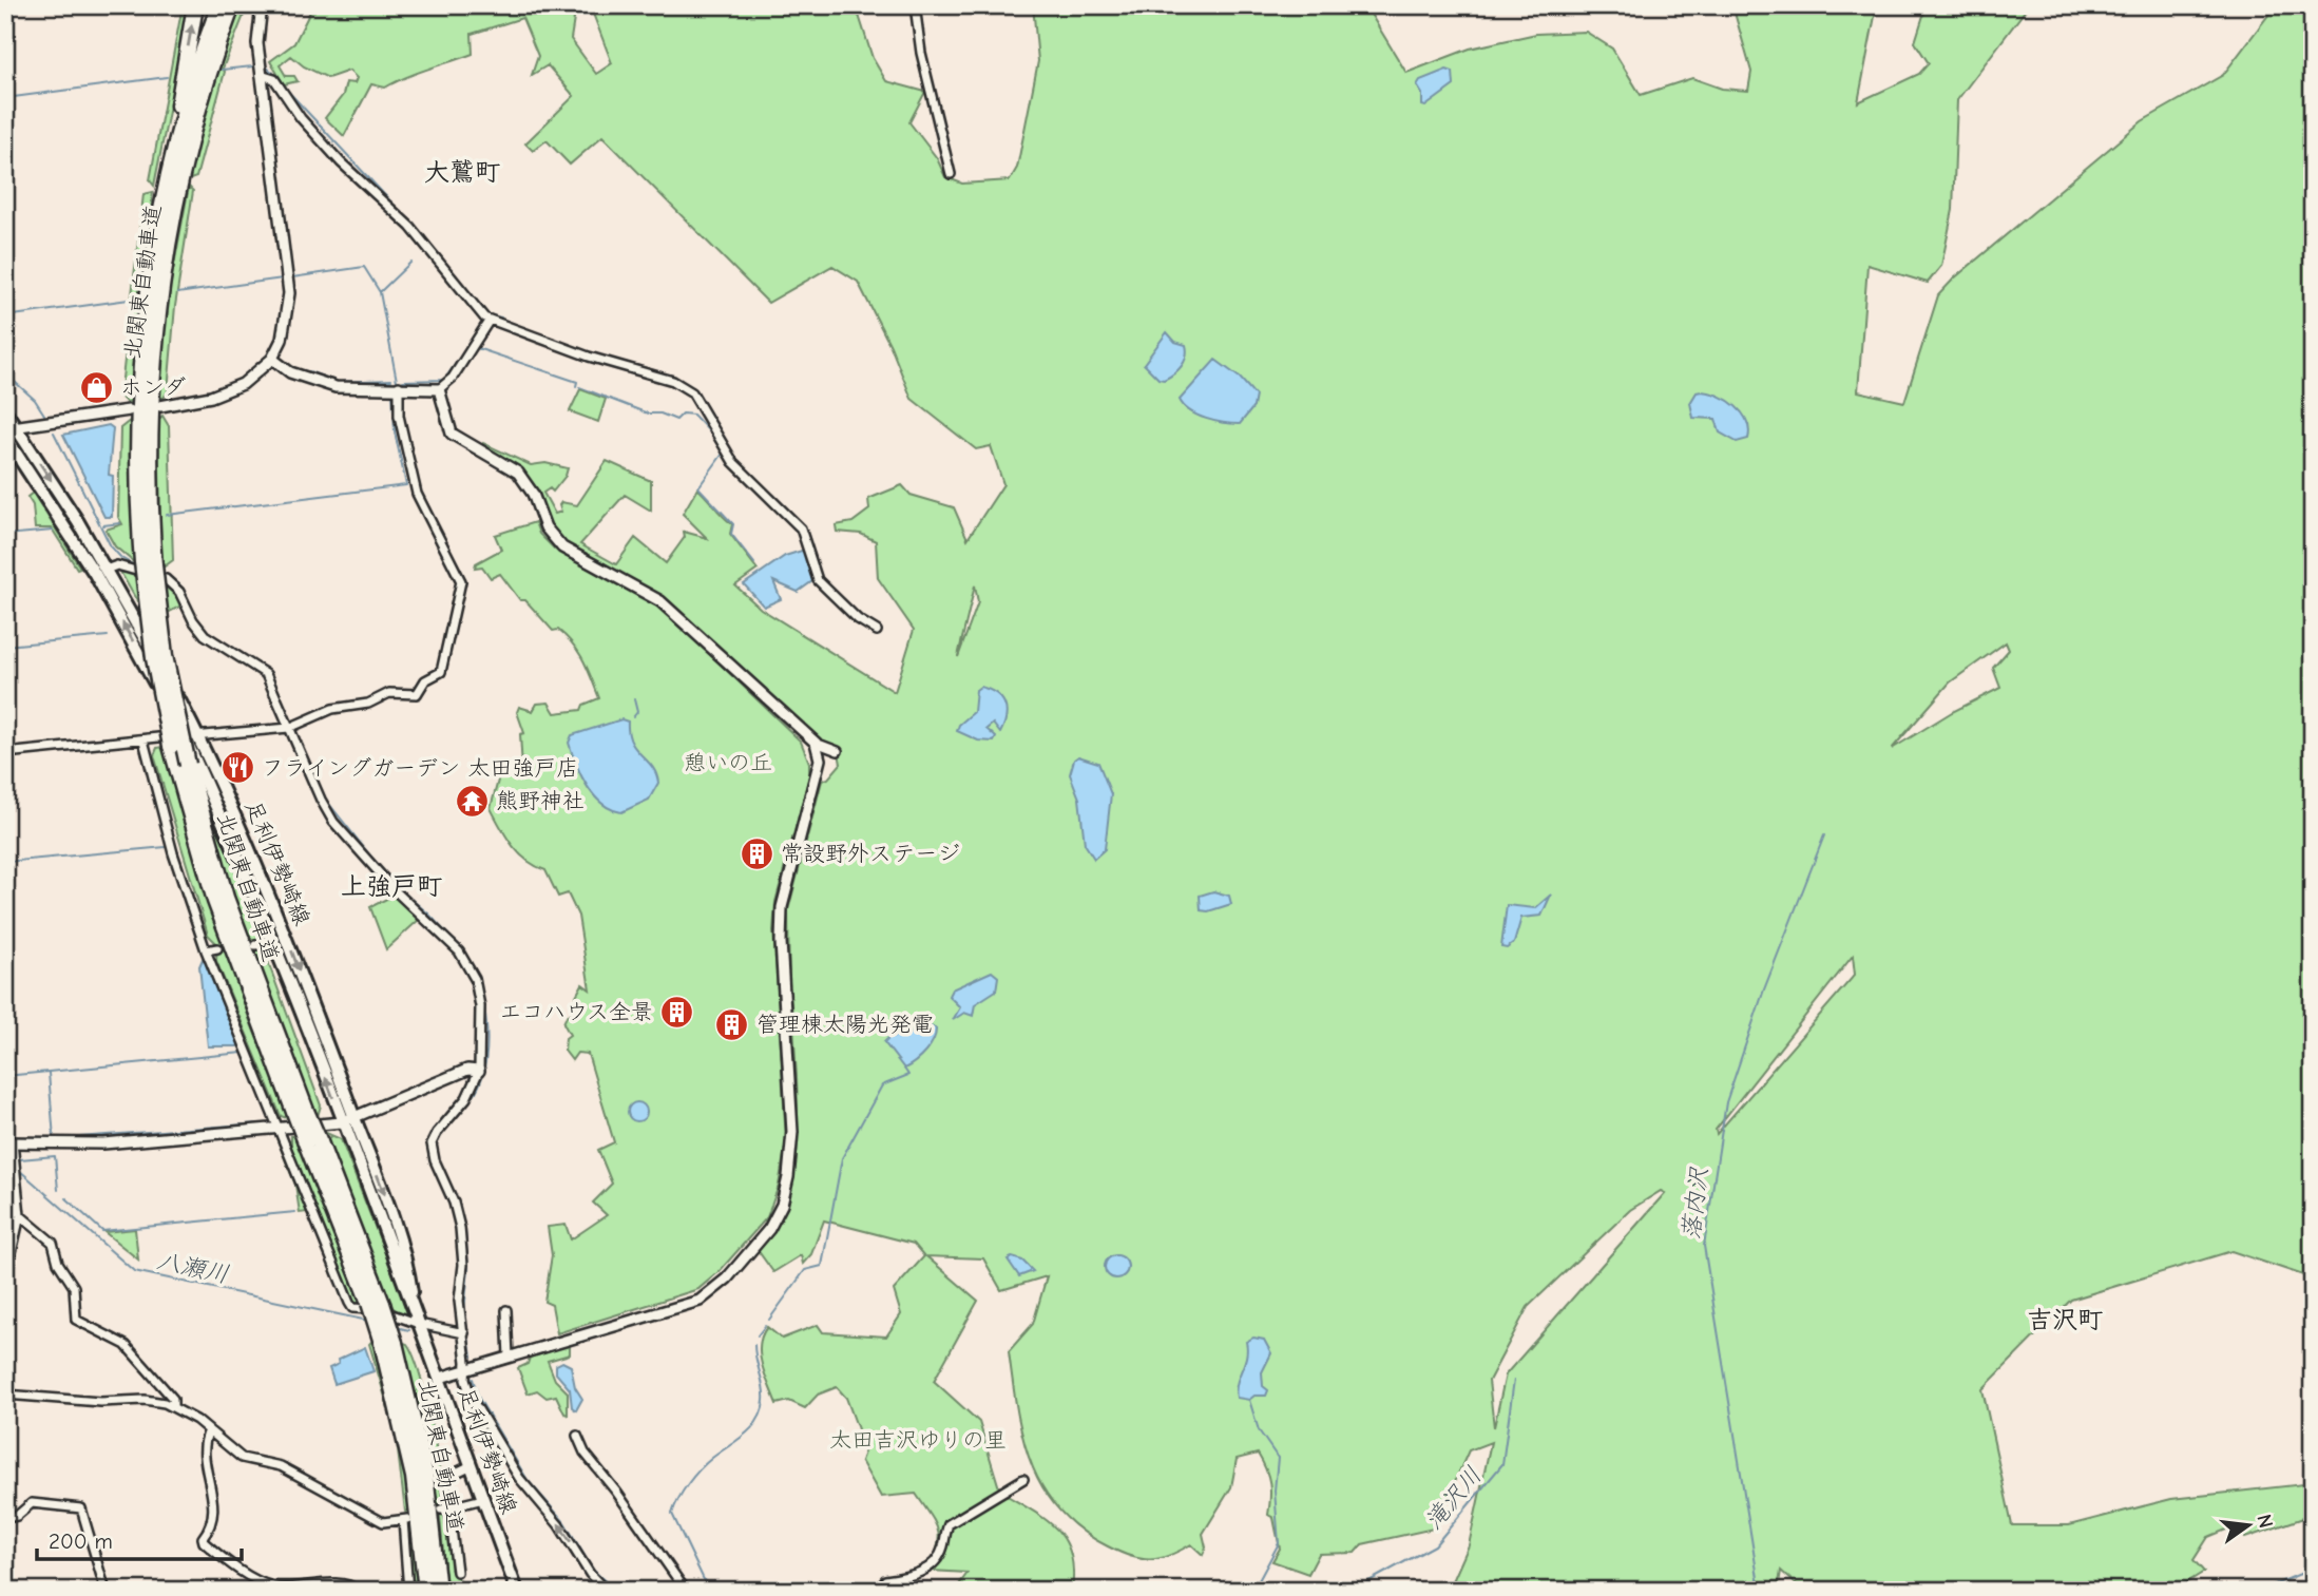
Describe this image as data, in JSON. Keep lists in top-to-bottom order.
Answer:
{
  "streets": {
    "highway": ["北関東自動車道"],
    "main road": ["足利伊勢崎線"]
  },
  "districts": ["大鷲町", "上強戸町", "吉沢町"],
  "water": ["落内沢", "八瀬川", "滝沢川"],
  "parks": ["憩いの丘", "太田吉沢ゆりの里"],
  "places": {
    "shop": ["ホンダ"],
    "restaurant": ["フライングガーデン 太田強戸店"],
    "temple": ["熊野神社"],
    "building": ["常設野外ステージ", "エコハウス全景", "管理棟太陽光発電"]
  },
  "scale_bar": "200 m",
  "north": "right"
}
